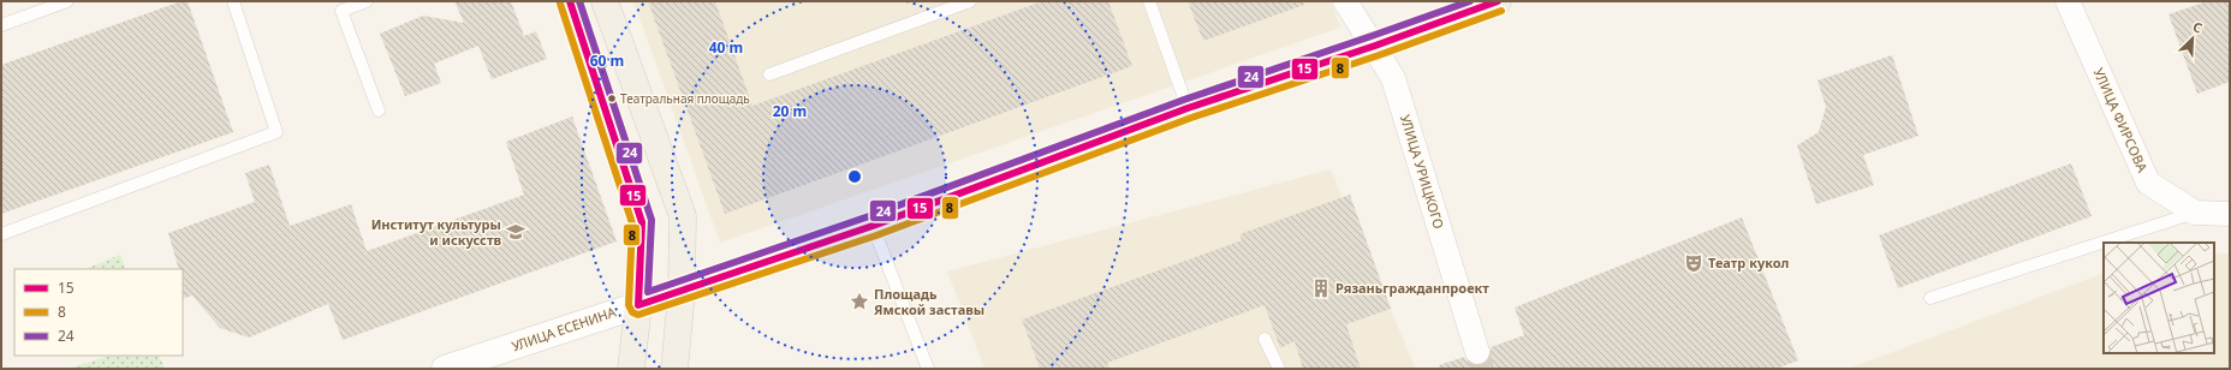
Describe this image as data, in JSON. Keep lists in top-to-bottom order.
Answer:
{
  "streets": {
    "main road": ["УЛИЦА ЕСЕНИНА"],
    "street": ["УЛИЦА ФИРСОВА", "УЛИЦА УРИЦКОГО"]
  },
  "crossings": [
    ["УЛИЦА УРИЦКОГО", "УЛИЦА ЕСЕНИНА"]
  ],
  "places": {
    "other": ["Театральная площадь"],
    "school or university": ["Институт культуры и искусств"],
    "theatre": ["Театр кукол"],
    "building": ["Рязаньгражданпроект"],
    "place": ["Площадь Ямской заставы"]
  },
  "lines": ["transit line 15", "transit line 24", "transit line 8"],
  "legend": ["15", "8", "24"],
  "north": "top right",
  "rings": ["40 m", "60 m", "20 m"]
}
